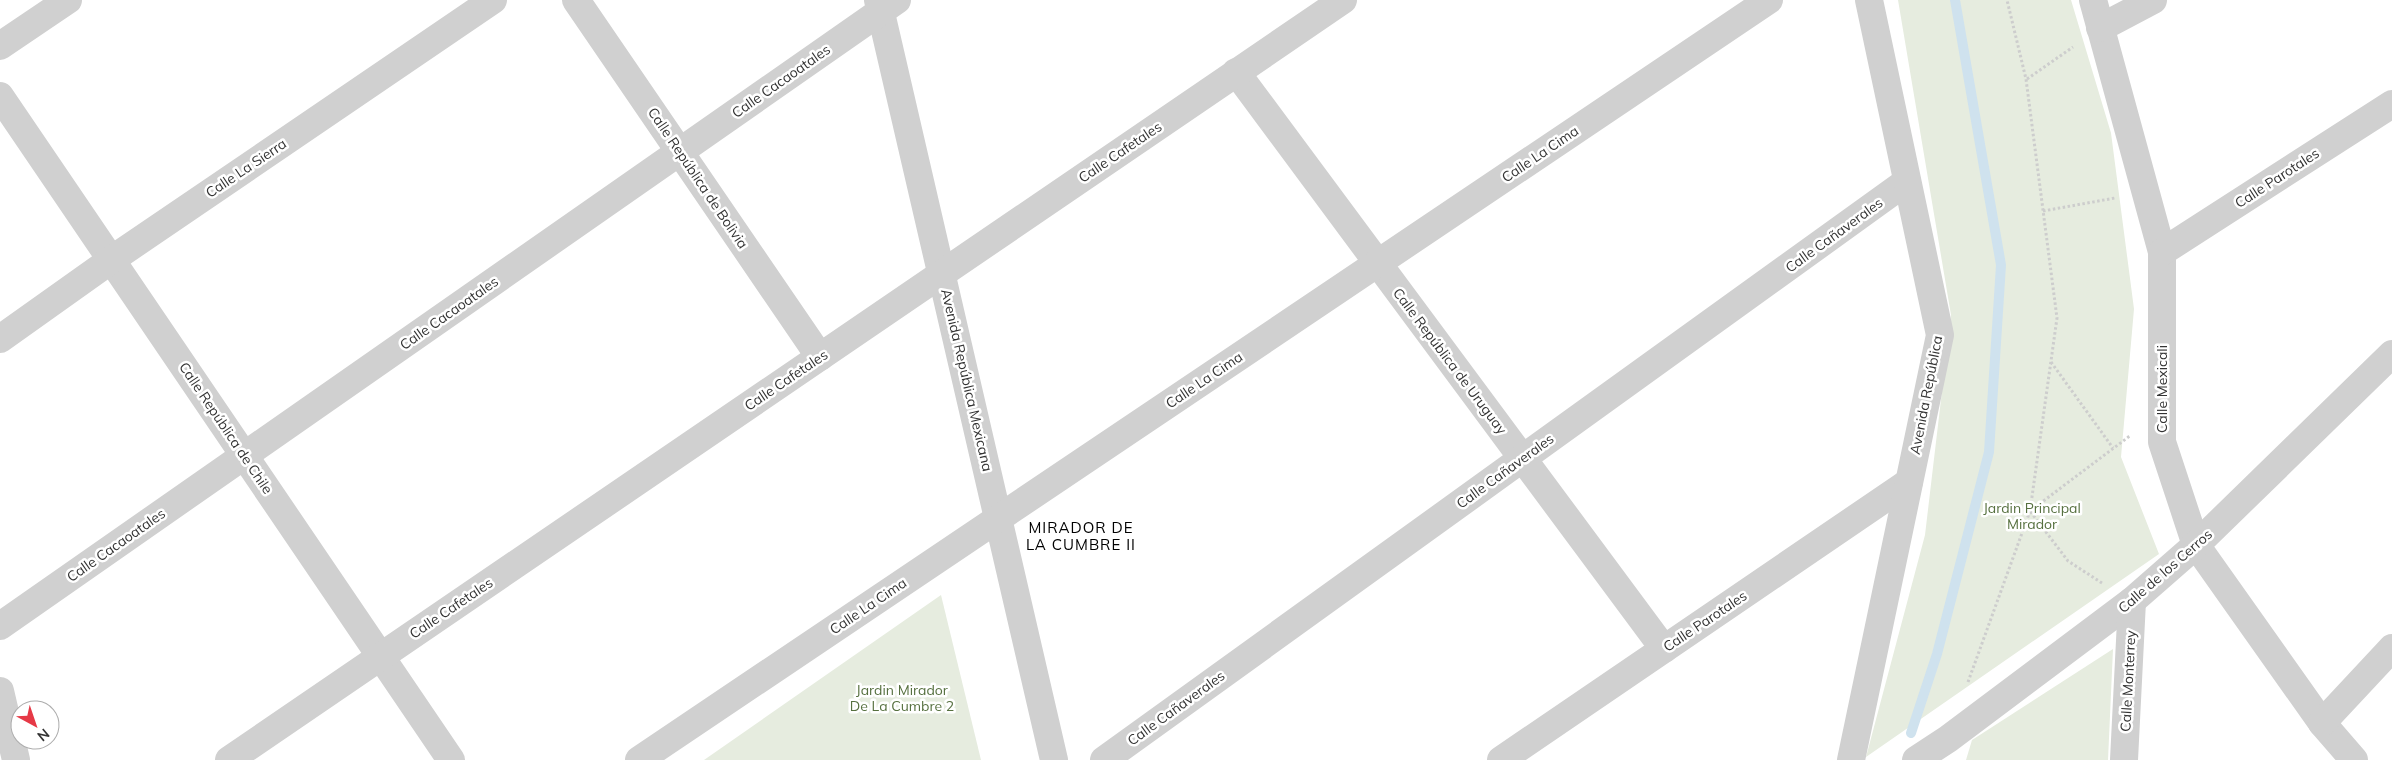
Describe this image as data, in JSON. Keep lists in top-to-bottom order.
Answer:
{
  "streets": {
    "street": [
      "Calle Cacaoatales",
      "Calle Cafetales",
      "Calle La Cima",
      "Calle La Sierra",
      "Calle República de Bolivia",
      "Calle Parotales",
      "Calle Cañaverales",
      "Calle República de Uruguay",
      "Avenida República Mexicana",
      "Calle Mexicali",
      "Avenida República",
      "Calle República de Chile",
      "Calle de los Cerros",
      "Calle Monterrey"
    ]
  },
  "crossings": [
    ["Calle Cacaoatales", "Calle República de Bolivia"],
    ["Calle Cacaoatales", "Avenida República Mexicana"],
    ["Calle Cacaoatales", "Calle República de Chile"],
    ["Calle Cafetales", "Calle República de Bolivia"],
    ["Calle Cafetales", "Calle República de Uruguay"],
    ["Calle Cafetales", "Avenida República Mexicana"],
    ["Calle Cafetales", "Calle República de Chile"],
    ["Calle La Cima", "Calle República de Uruguay"],
    ["Calle La Cima", "Avenida República Mexicana"],
    ["Calle La Sierra", "Calle República de Chile"],
    ["Calle Parotales", "Calle República de Uruguay"],
    ["Calle Parotales", "Calle Mexicali"],
    ["Calle Parotales", "Avenida República"],
    ["Calle Cañaverales", "Calle República de Uruguay"],
    ["Calle Cañaverales", "Avenida República"],
    ["Calle Mexicali", "Calle de los Cerros"],
    ["Calle de los Cerros", "Calle Monterrey"]
  ],
  "districts": ["MIRADOR DE LA CUMBRE II"],
  "parks": ["Jardin Principal Mirador", "Jardin Mirador De La Cumbre 2"],
  "north": "bottom right"
}
